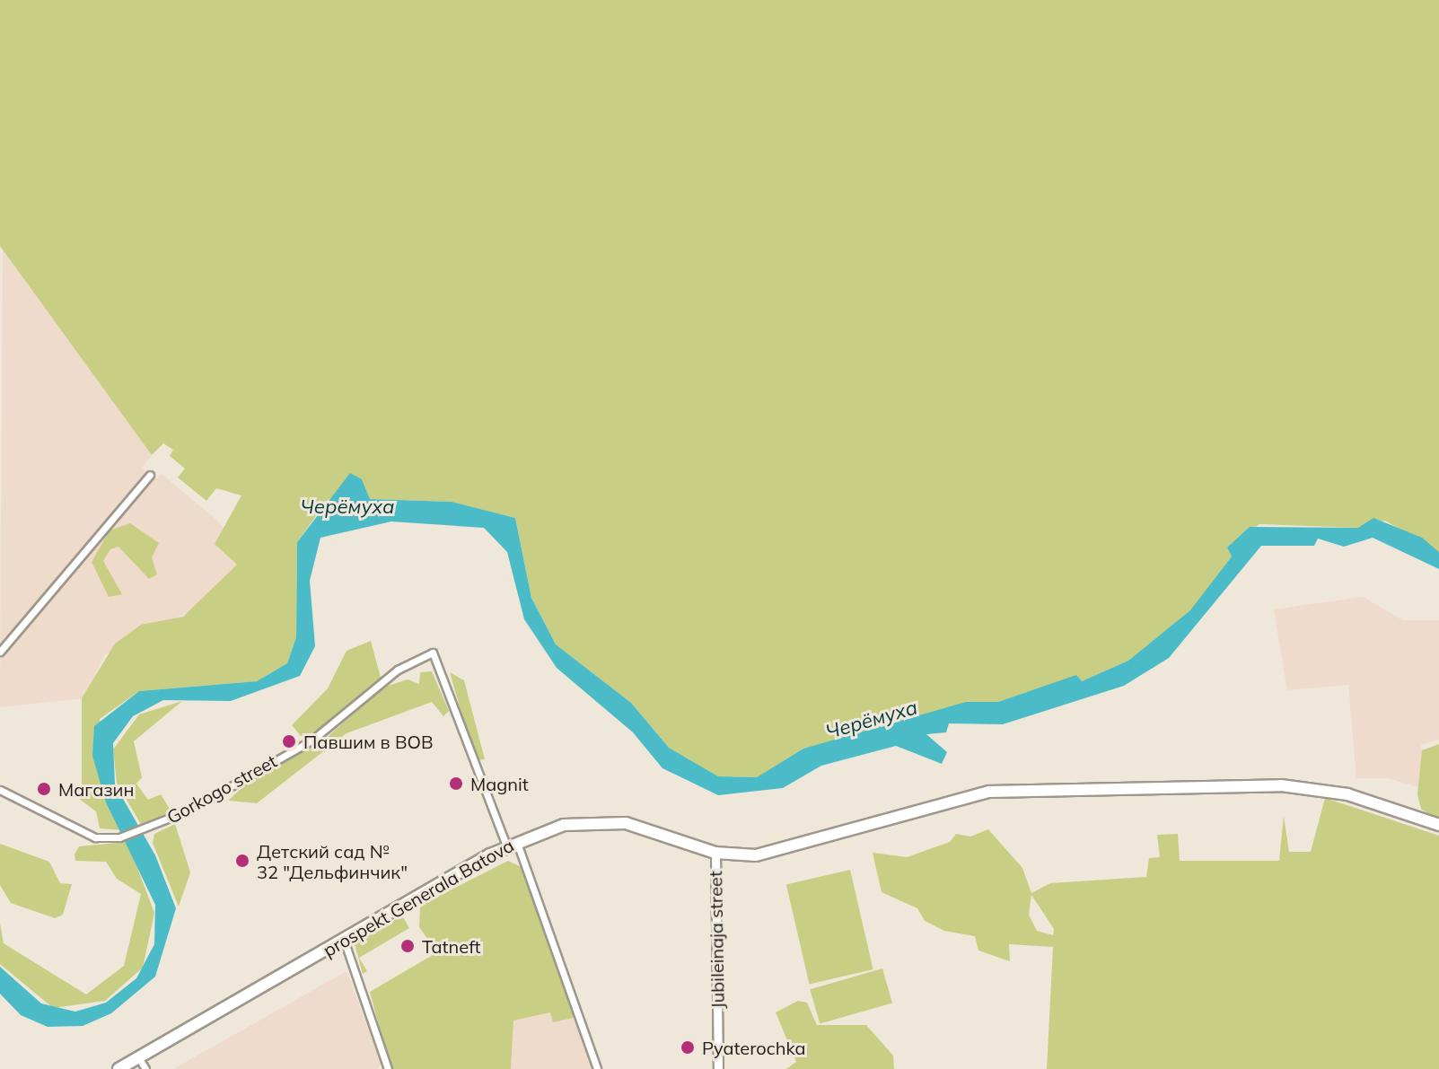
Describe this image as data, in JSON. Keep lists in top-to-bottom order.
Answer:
{
  "streets": {
    "main road": ["prospekt Generala Batova"],
    "street": ["Gorkogo street", "Jubileinaja street"]
  },
  "crossings": [
    ["Gorkogo street", "prospekt Generala Batova"],
    ["prospekt Generala Batova", "Jubileinaja street"]
  ],
  "water": ["Черёмуха"],
  "places": [
    "Павшим в ВОВ",
    "Magnit",
    "Магазин",
    "Детский сад № 32 \"Дельфинчик\"",
    "Tatneft",
    "Pyaterochka"
  ]
}
